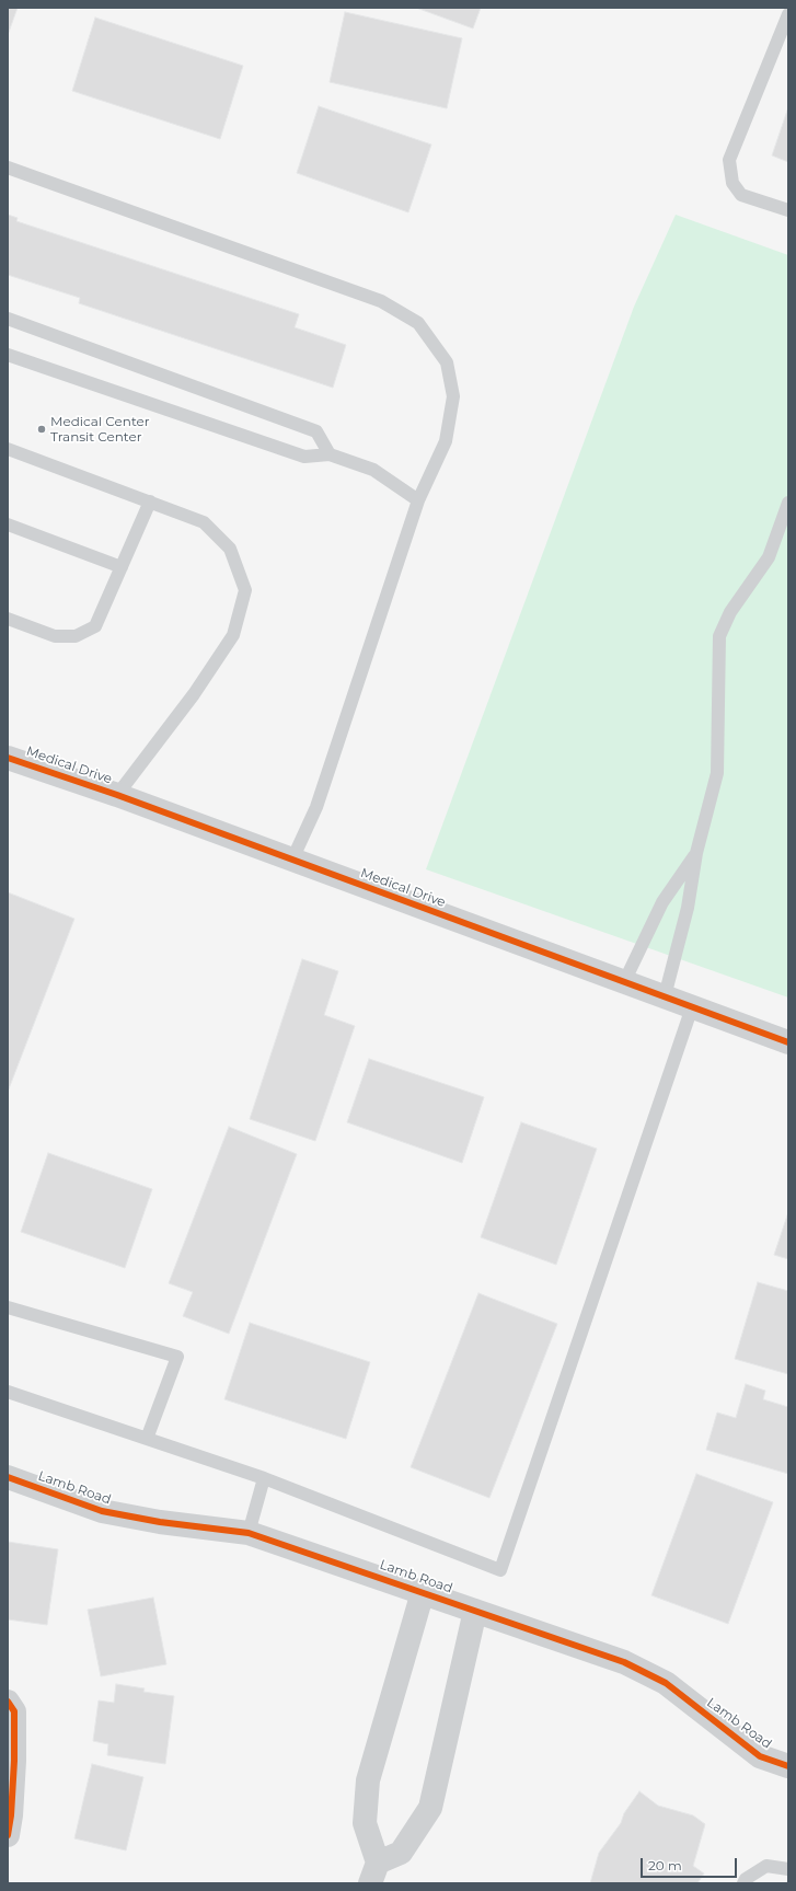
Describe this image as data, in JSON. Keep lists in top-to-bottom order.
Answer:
{
  "streets": {
    "street": ["Medical Drive", "Lamb Road"]
  },
  "places": ["Medical Center Transit Center"],
  "scale_bar": "20 m"
}
